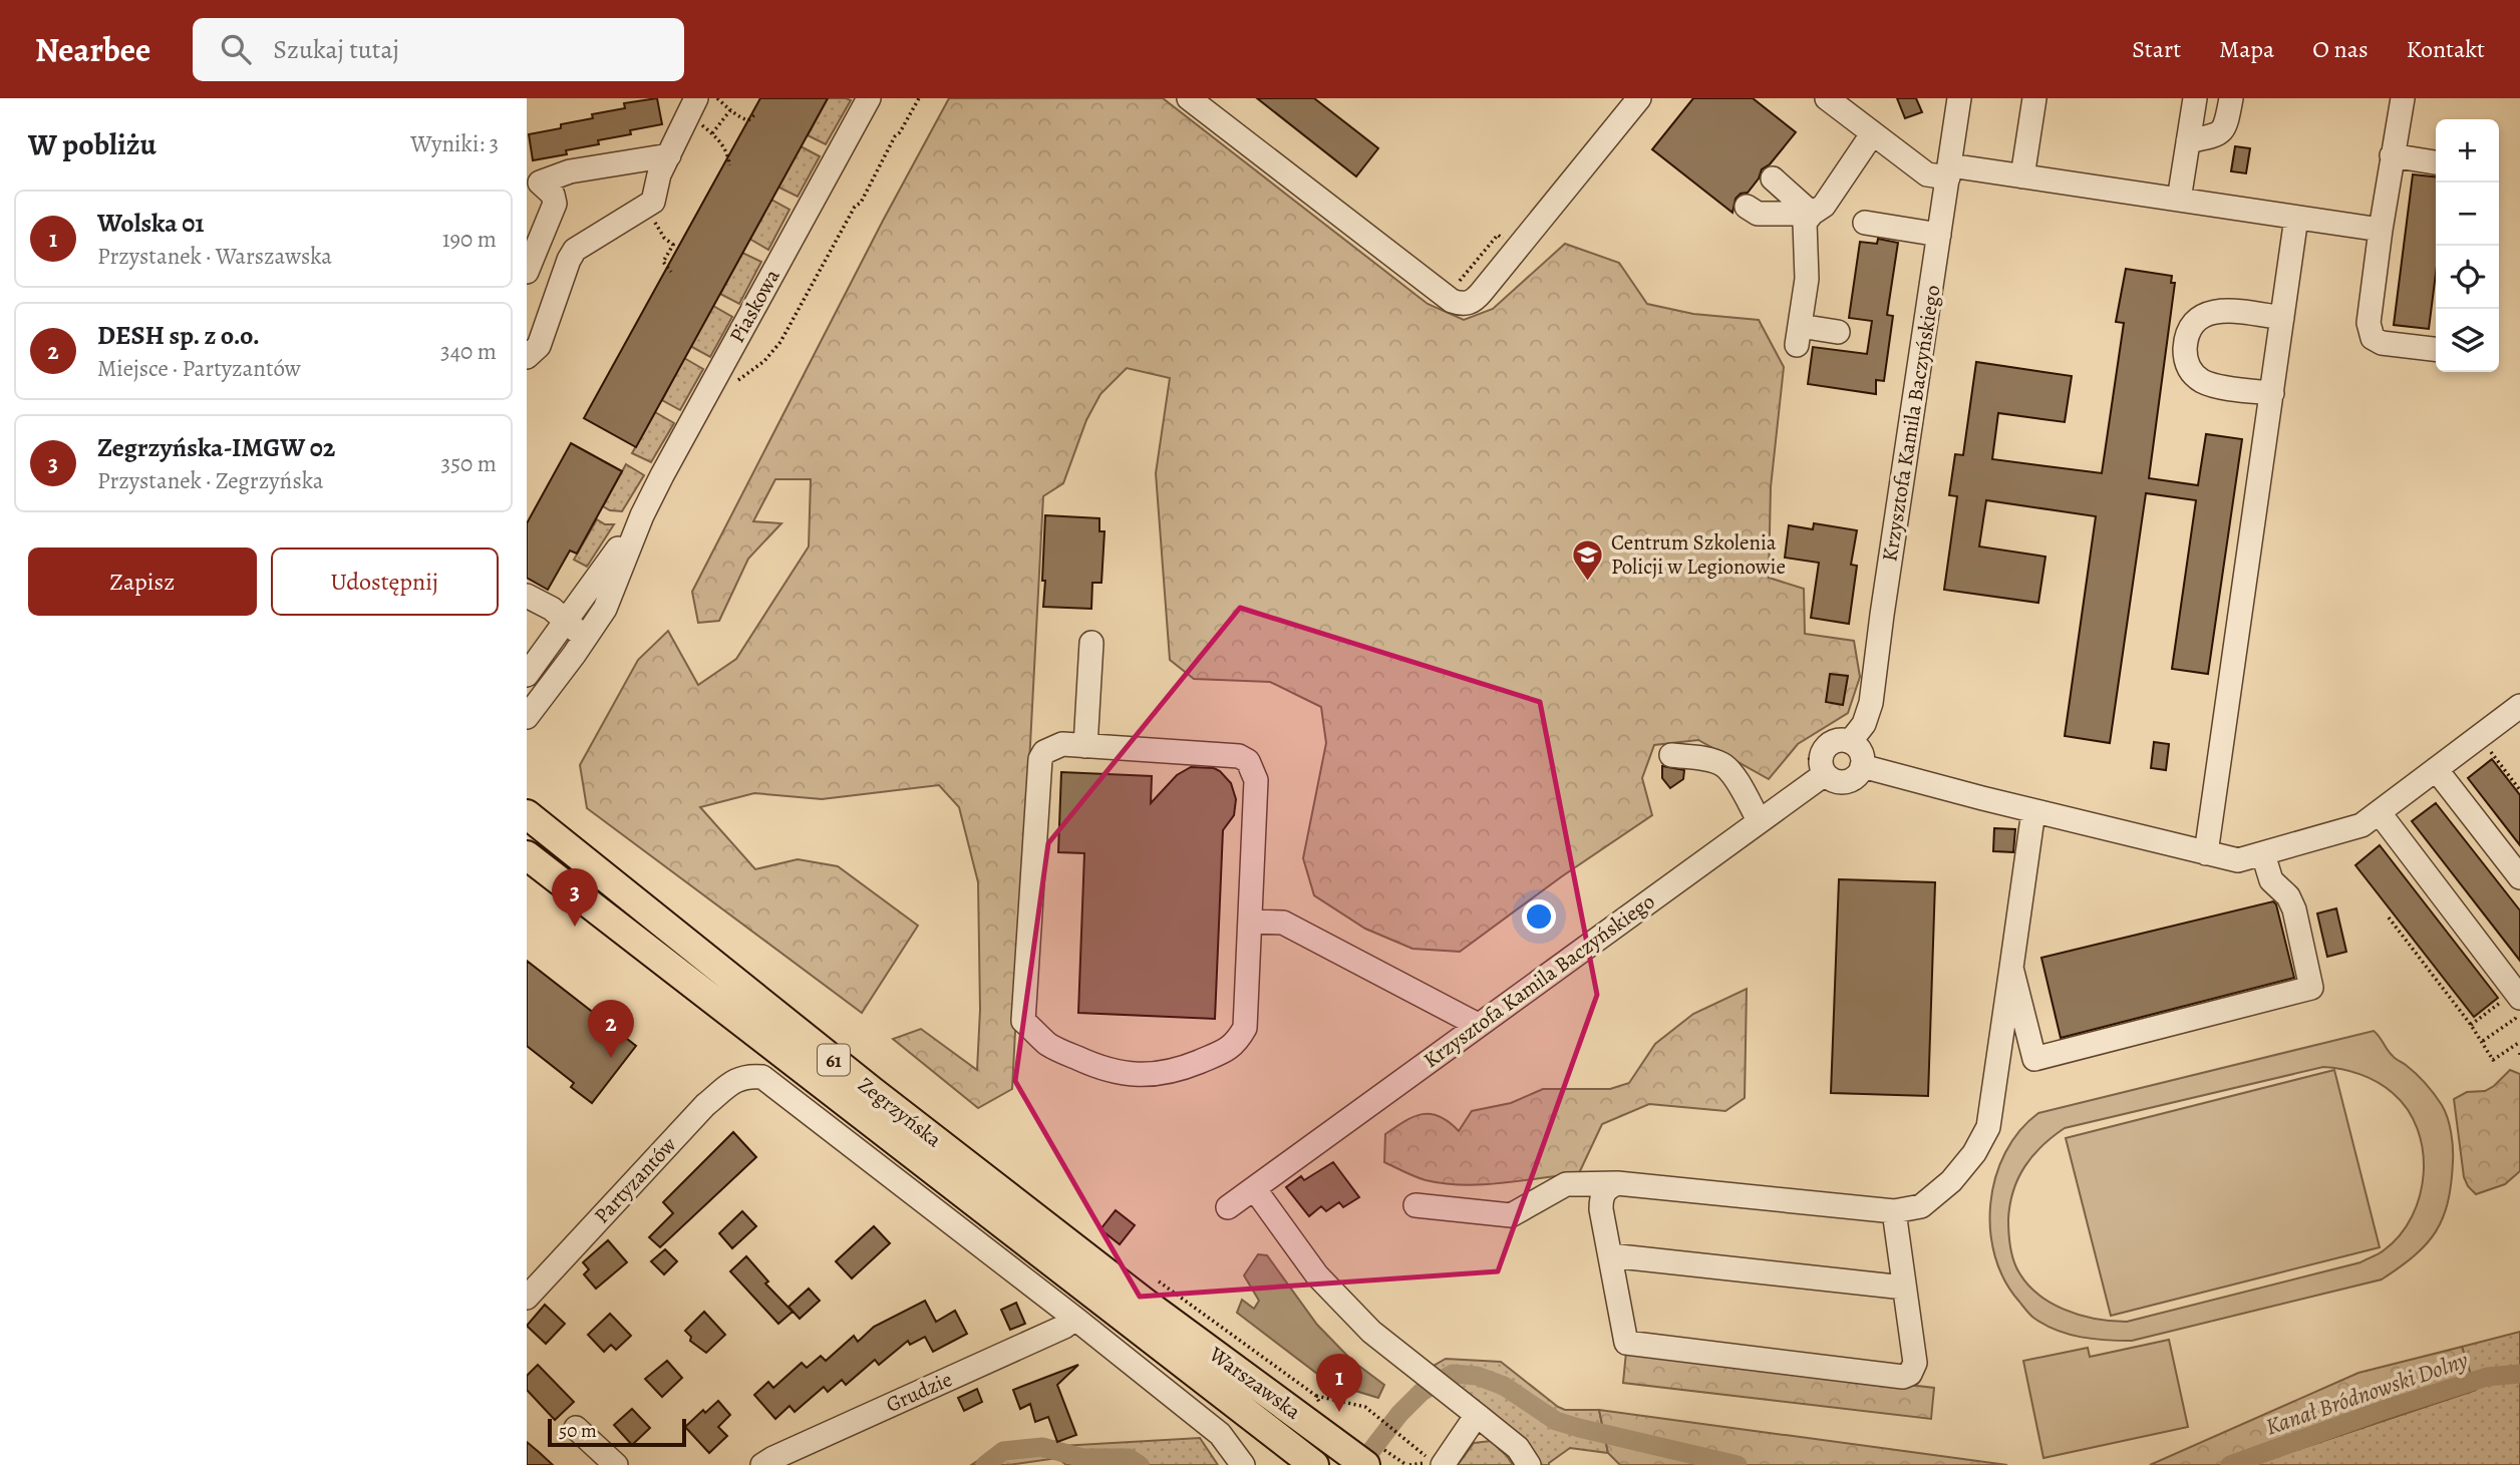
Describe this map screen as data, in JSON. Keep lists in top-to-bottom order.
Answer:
{
  "streets": {
    "main road": ["61", "Zegrzyńska", "Warszawska"],
    "street": [
      "Piaskowa",
      "Krzysztofa Kamila Baczyńskiego",
      "Partyzantów",
      "Grudzie"
    ]
  },
  "crossings": [
    ["Zegrzyńska", "Warszawska"],
    ["Partyzantów", "Grudzie"]
  ],
  "water": ["Kanał Bródnowski Dolny"],
  "places": {
    "school or university": ["Centrum Szkolenia Policji w Legionowie"]
  },
  "scale_bar": "50 m",
  "page": {
    "header": "Nearbee",
    "search": "Szukaj tutaj",
    "nav": [
      "Start",
      "Mapa",
      "O nas",
      "Kontakt"
    ],
    "heading": ["W pobliżu", "Wyniki: 3"],
    "map_buttons": ["+", "−"],
    "list": [
      {
        "mark": "1",
        "name": "Wolska 01",
        "note": "Przystanek · Warszawska",
        "value": "190 m"
      },
      {
        "mark": "2",
        "name": "DESH sp. z o.o.",
        "note": "Miejsce · Partyzantów",
        "value": "340 m"
      },
      {
        "mark": "3",
        "name": "Zegrzyńska-IMGW 02",
        "note": "Przystanek · Zegrzyńska",
        "value": "350 m"
      }
    ],
    "buttons": ["Zapisz", "Udostępnij"],
    "pins": ["3", "2", "1"],
    "scale": "50 m"
  }
}
